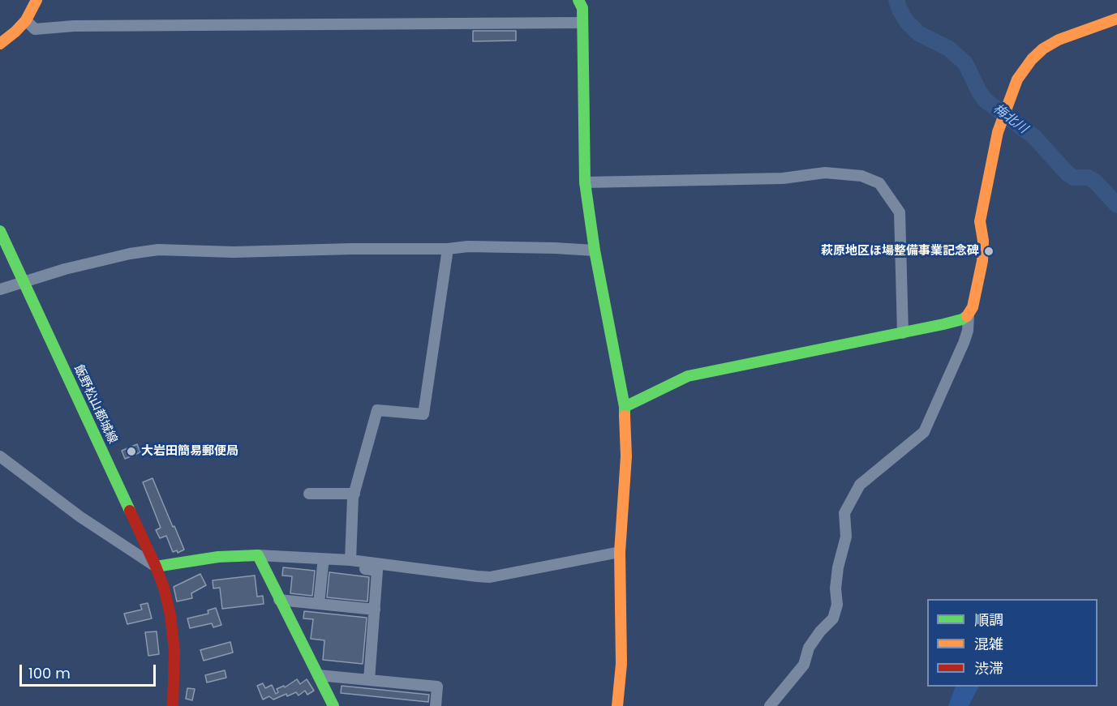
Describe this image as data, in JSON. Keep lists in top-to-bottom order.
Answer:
{
  "streets": {
    "street": ["飯野松山都城線"]
  },
  "water": ["梅北川"],
  "places": ["萩原地区ほ場整備事業記念碑", "大岩田簡易郵便局"],
  "legend": ["順調", "混雑", "渋滞"],
  "scale_bar": "100 m"
}
